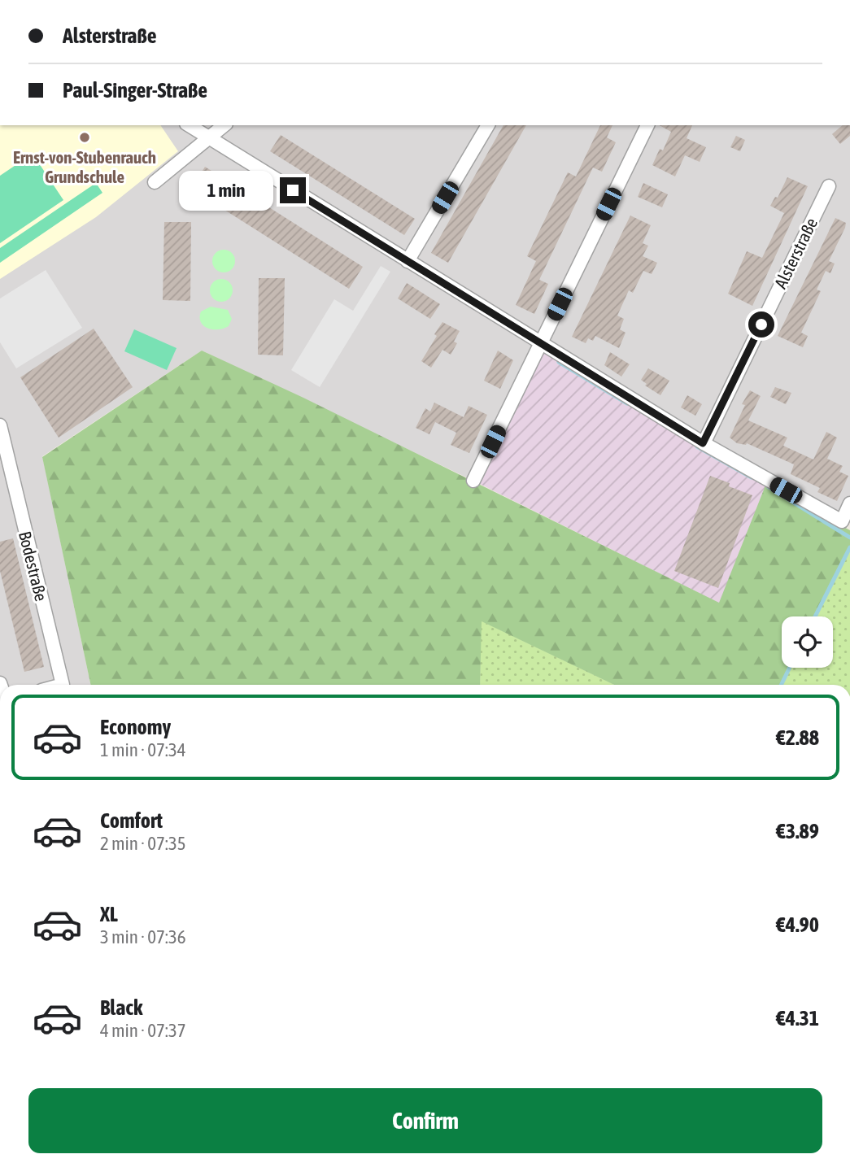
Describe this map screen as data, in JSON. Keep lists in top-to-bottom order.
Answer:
{
  "streets": {
    "street": ["Alsterstraße", "Bodestraße"]
  },
  "places": ["Ernst-von-Stubenrauch Grundschule"],
  "page": {
    "banner": ["Alsterstraße", "Paul-Singer-Straße"],
    "bubble": "1 min",
    "list": [
      {
        "name": "Economy",
        "note": "1 min · 07:34",
        "value": "€2.88"
      },
      {
        "name": "Comfort",
        "note": "2 min · 07:35",
        "value": "€3.89"
      },
      {
        "name": "XL",
        "note": "3 min · 07:36",
        "value": "€4.90"
      },
      {
        "name": "Black",
        "note": "4 min · 07:37",
        "value": "€4.31"
      }
    ],
    "buttons": "Confirm"
  }
}
